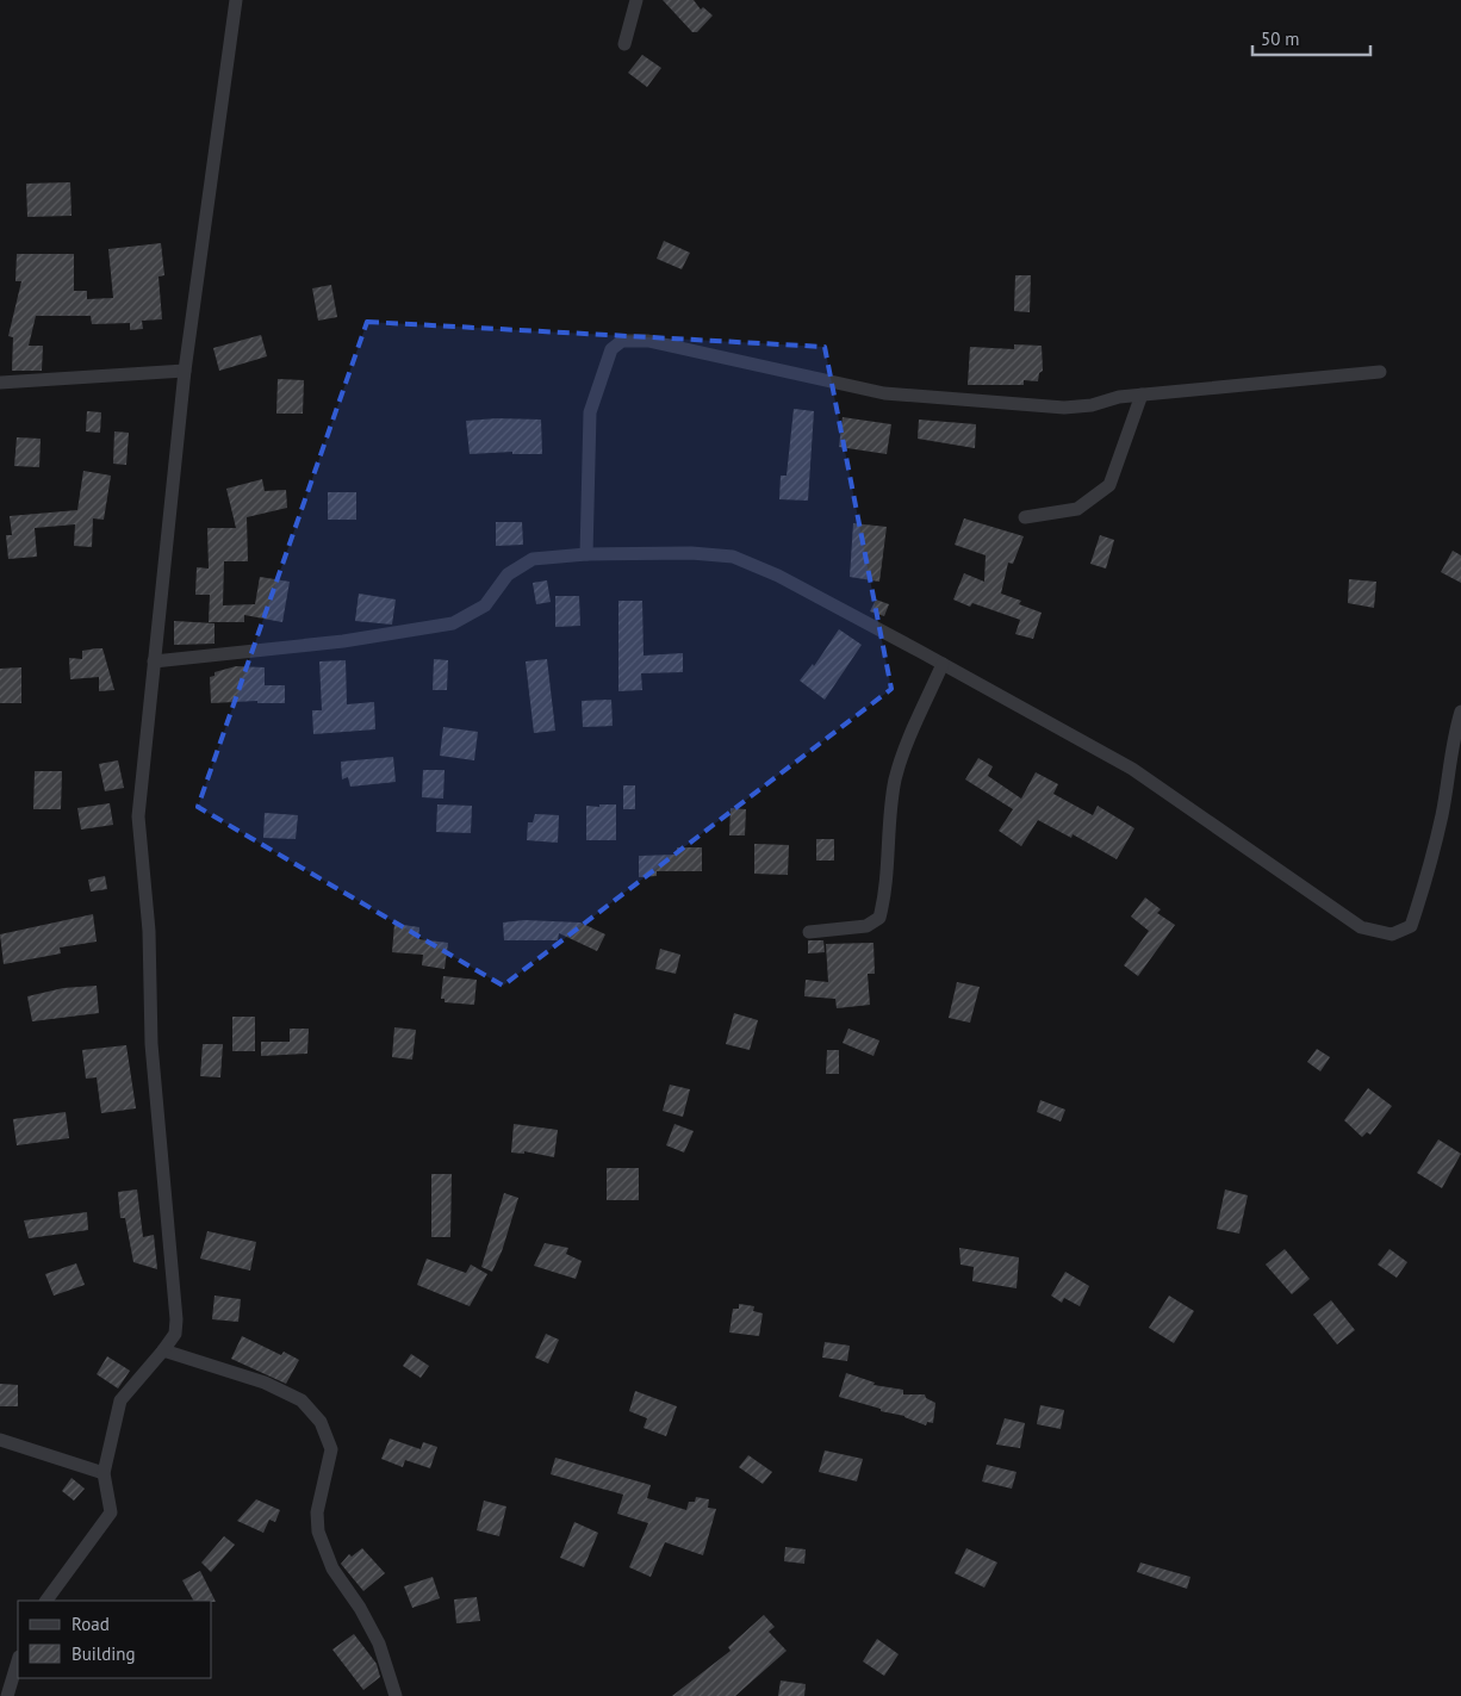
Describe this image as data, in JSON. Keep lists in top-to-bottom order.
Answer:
{
  "legend": ["Road", "Building"],
  "scale_bar": "50 m"
}
